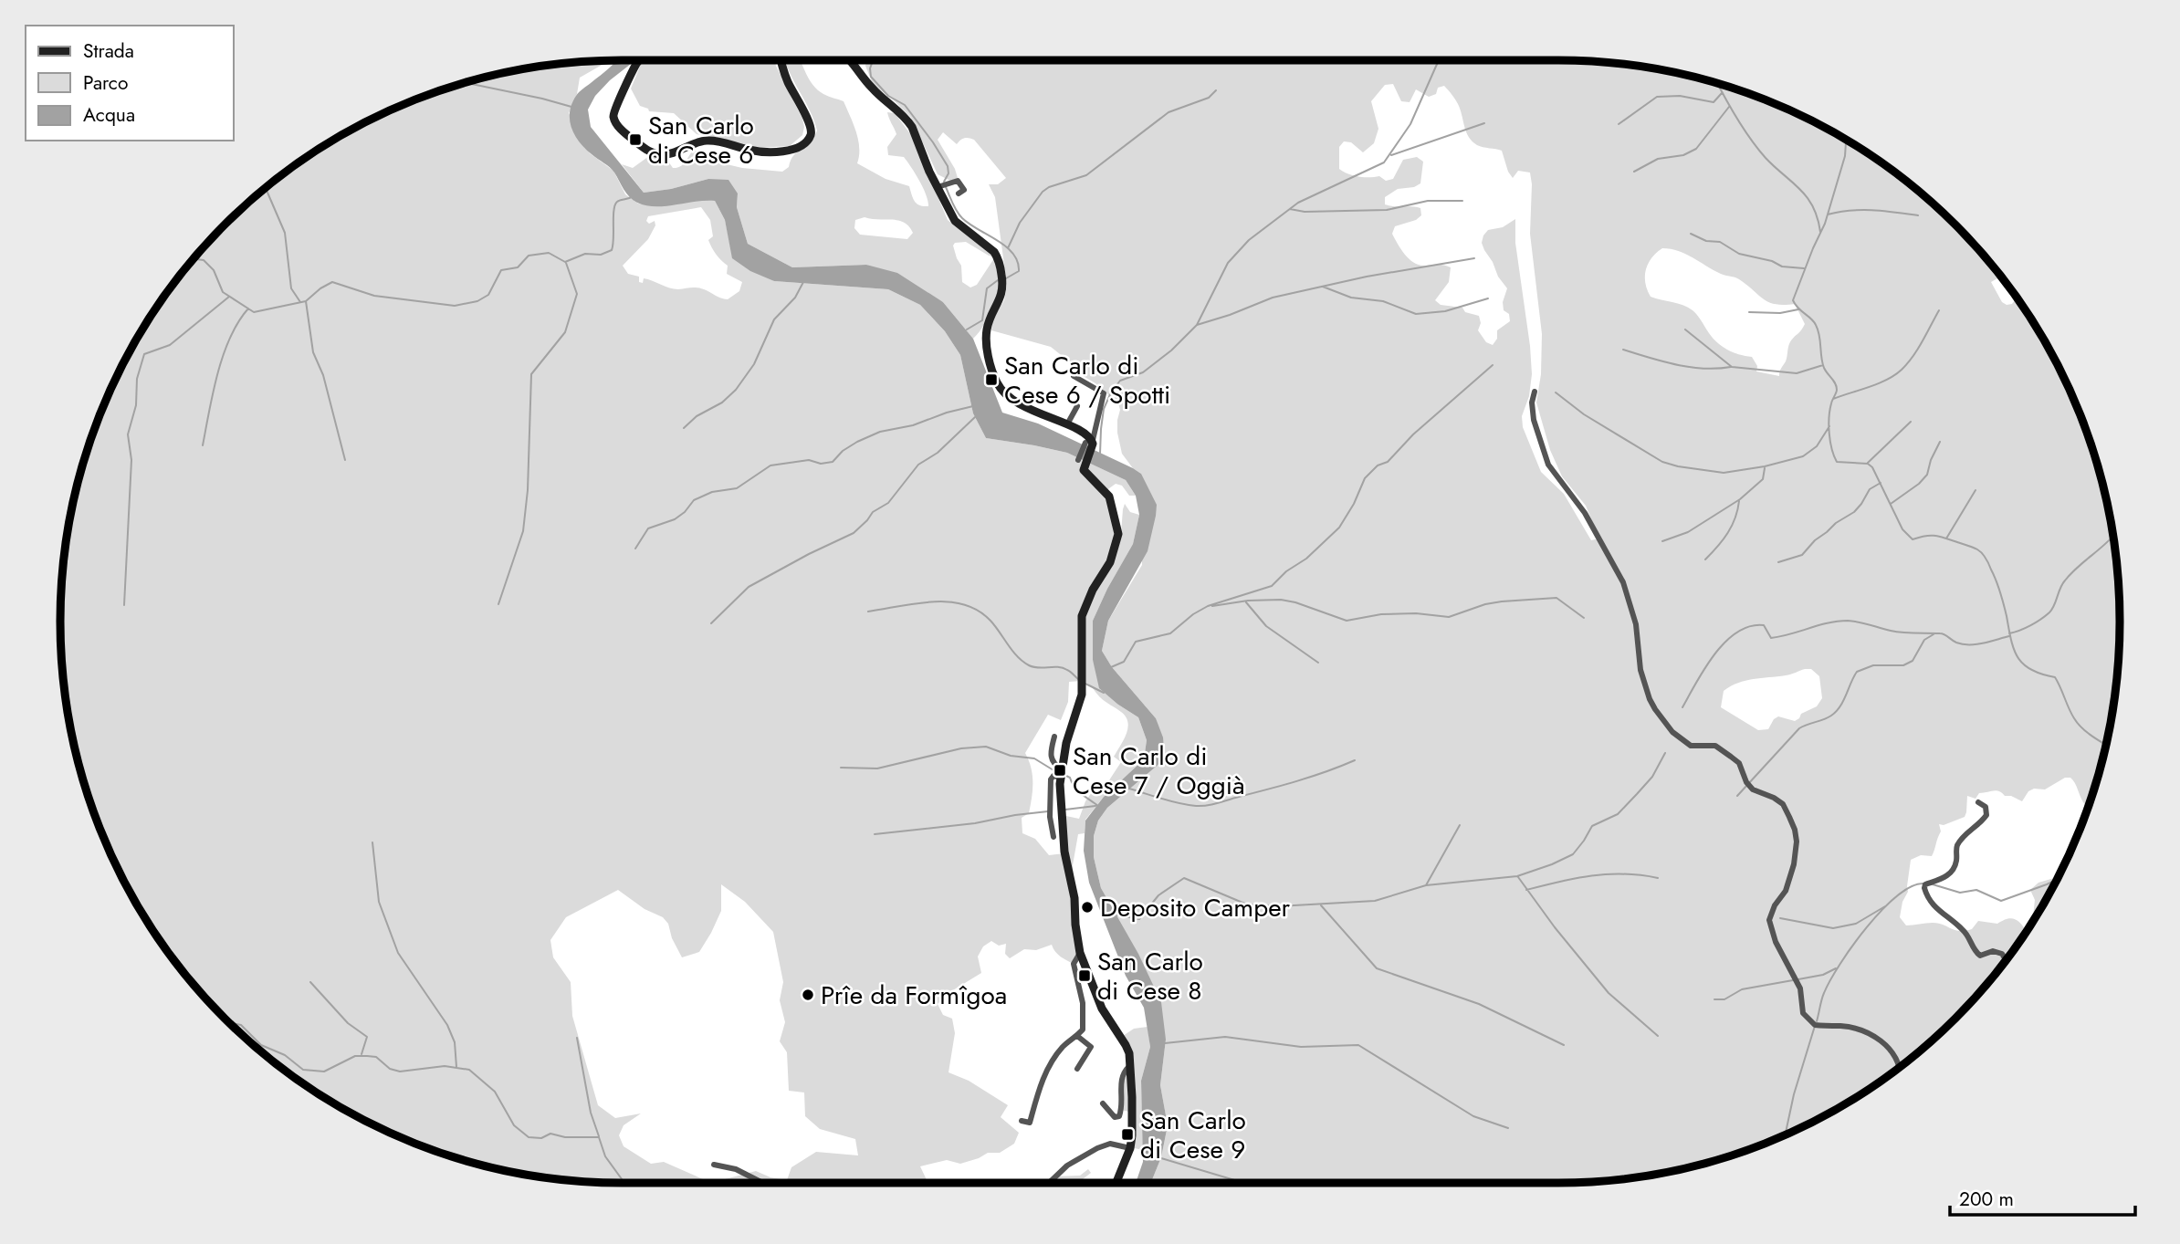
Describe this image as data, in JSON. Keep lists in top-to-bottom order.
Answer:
{
  "places": {
    "transit": [
      "San Carlo di Cese 6",
      "San Carlo di Cese 6 / Spotti",
      "San Carlo di Cese 7 / Oggià",
      "San Carlo di Cese 8",
      "San Carlo di Cese 9"
    ],
    "other": ["Deposito Camper", "Prîe da Formîgoa"]
  },
  "legend": ["Strada", "Parco", "Acqua"],
  "scale_bar": "200 m"
}
